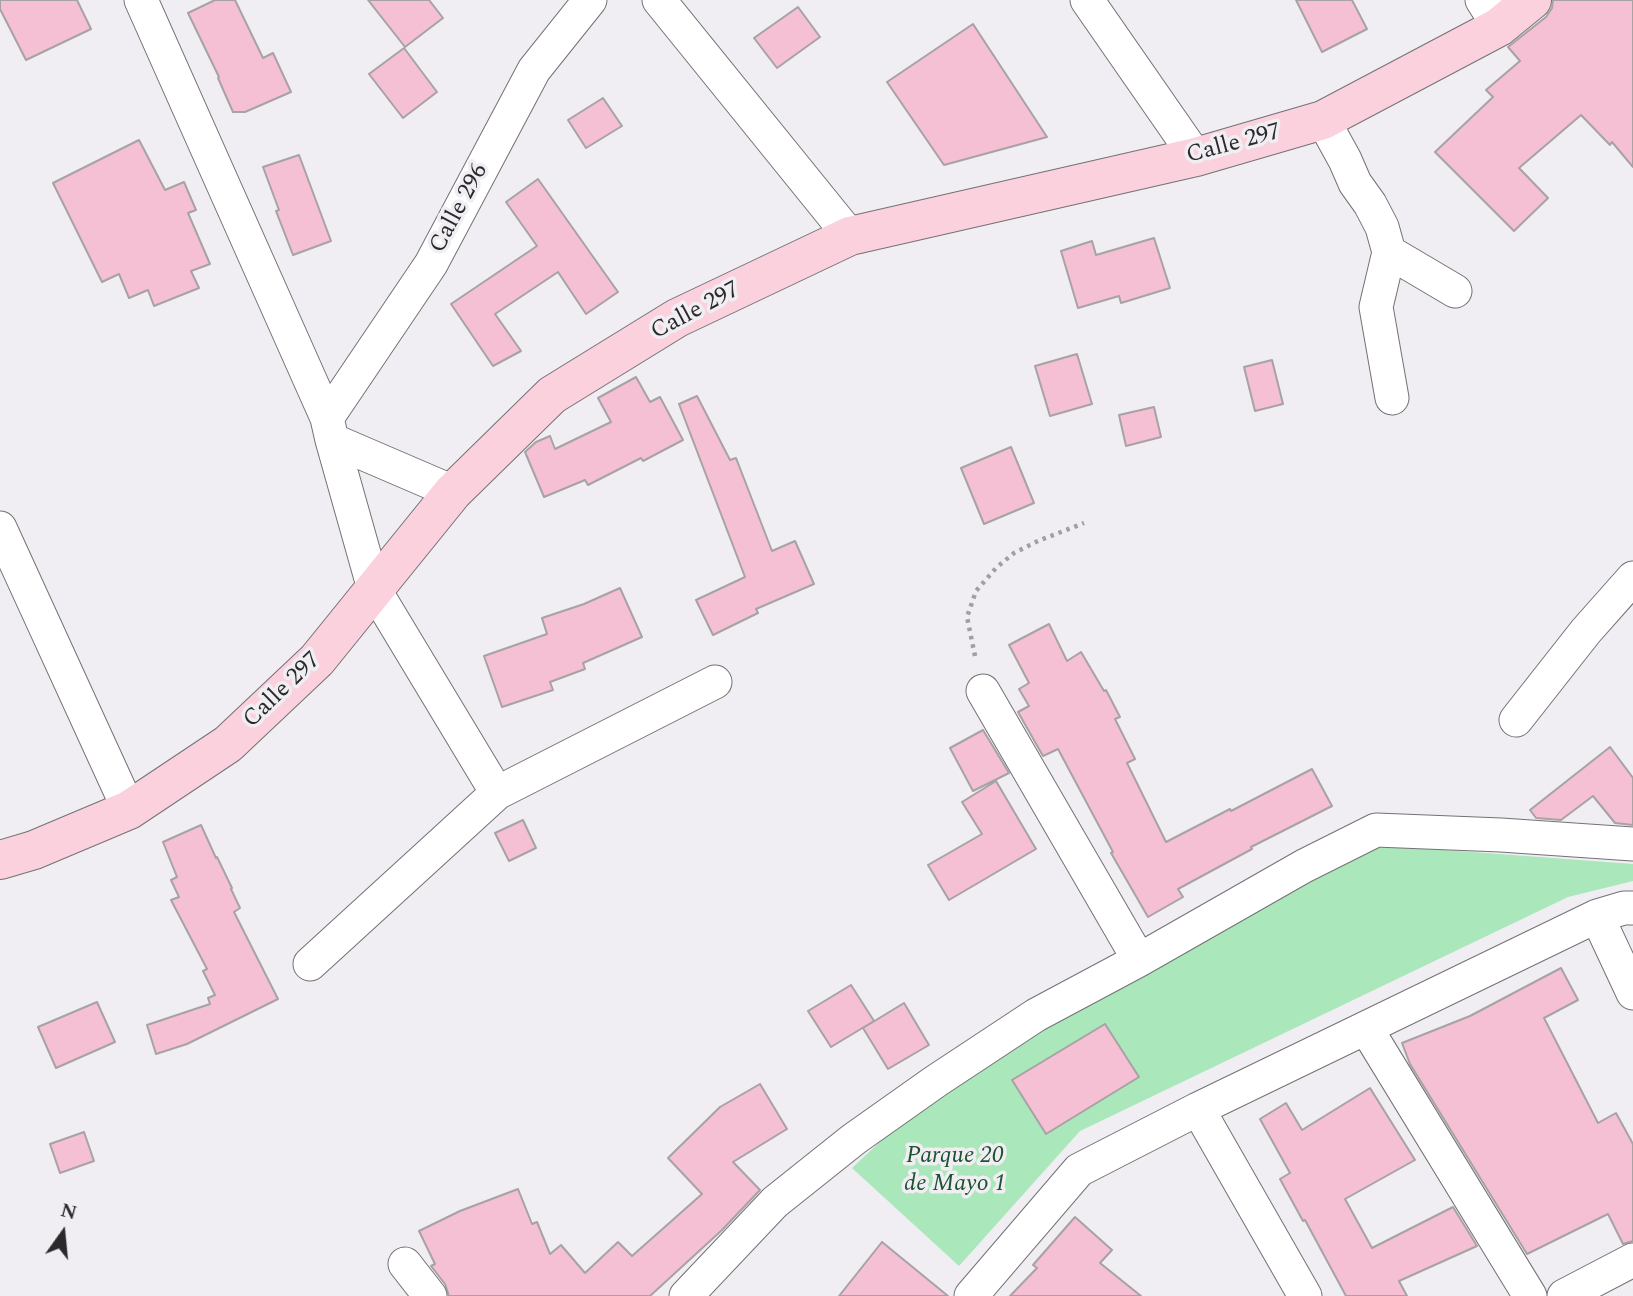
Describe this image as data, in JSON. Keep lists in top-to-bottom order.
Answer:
{
  "streets": {
    "street": ["Calle 297", "Calle 296"]
  },
  "parks": ["Parque 20 de Mayo 1"],
  "north": "top"
}
